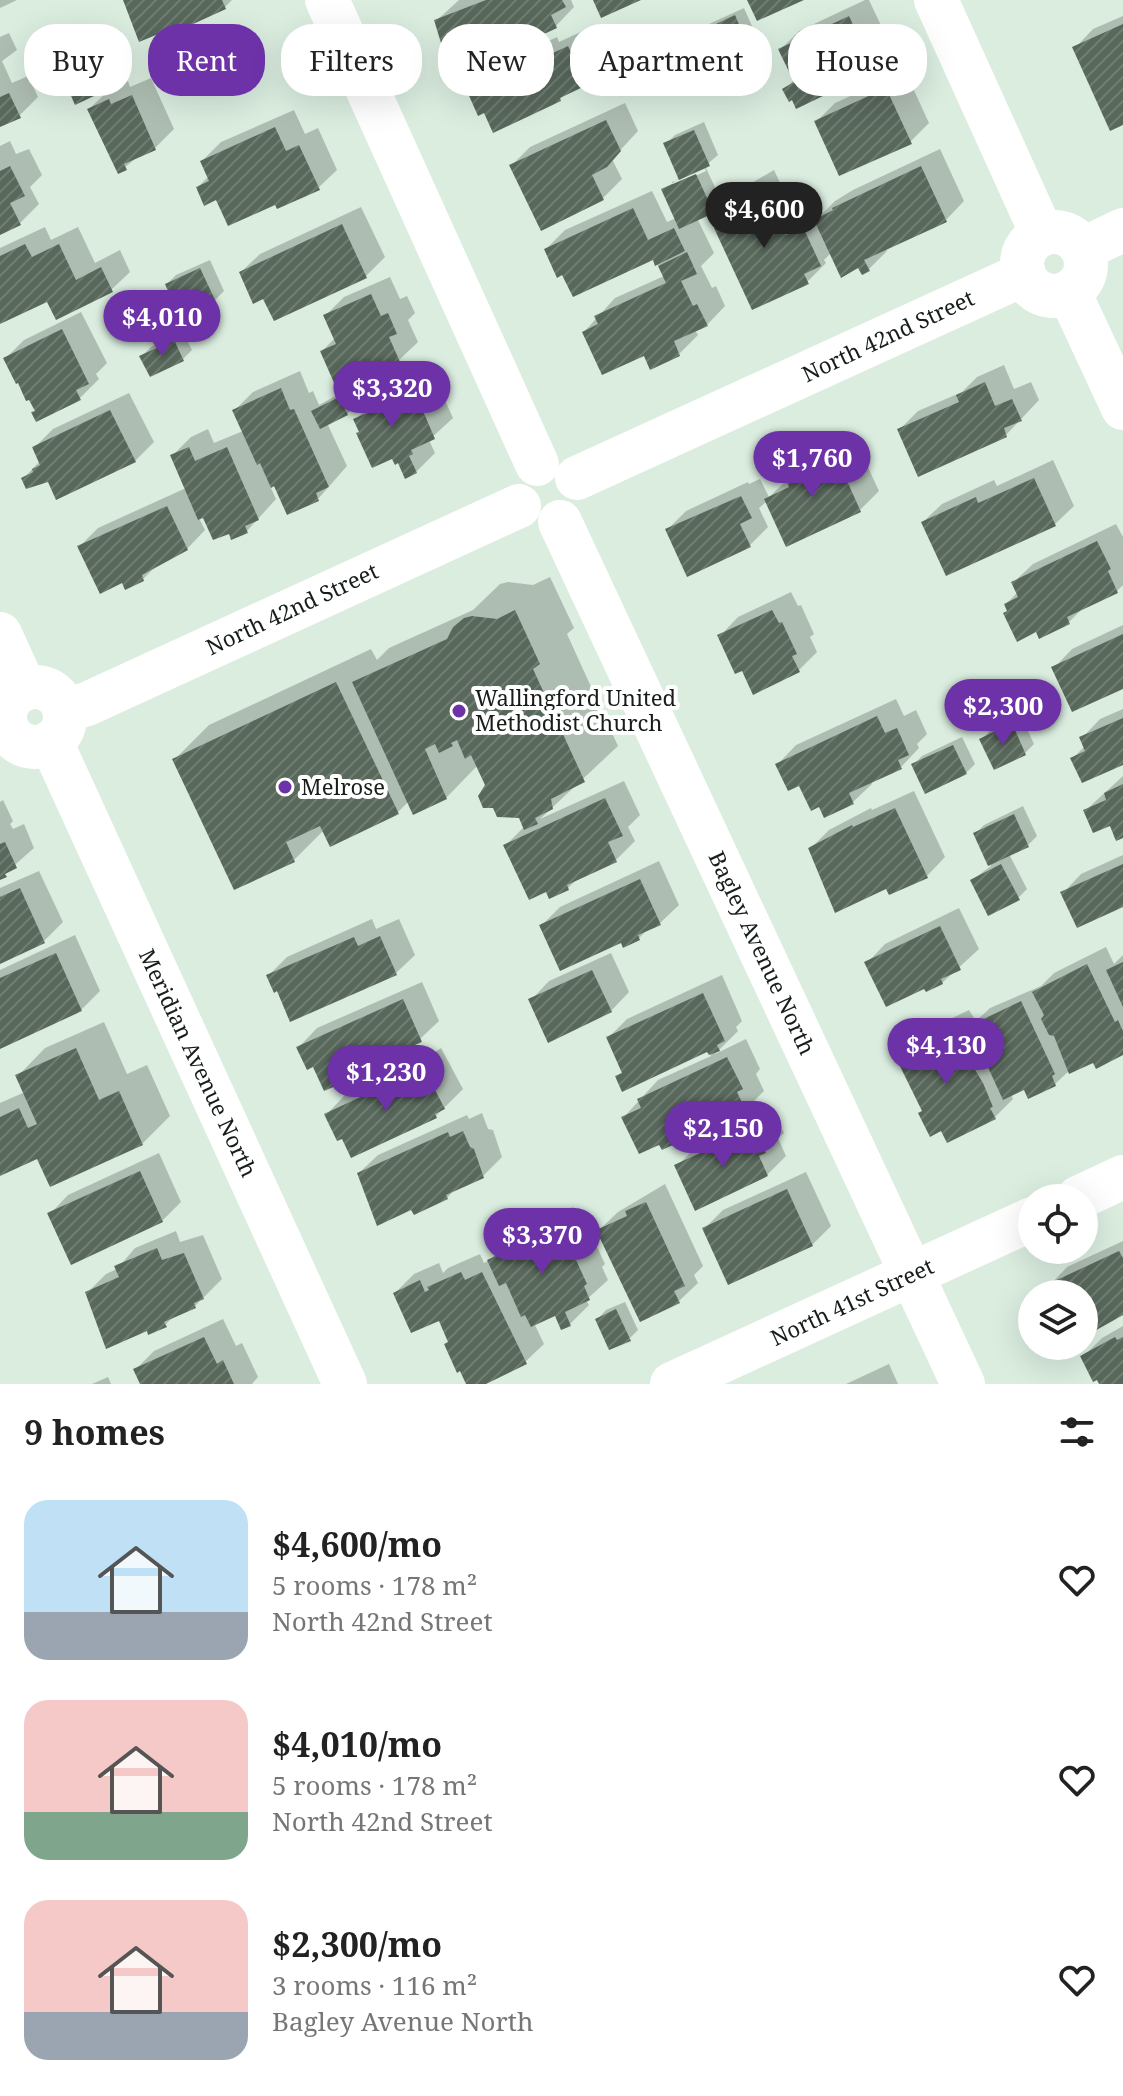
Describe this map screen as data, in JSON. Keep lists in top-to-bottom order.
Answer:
{
  "streets": {
    "street": [
      "North 42nd Street",
      "Bagley Avenue North",
      "Meridian Avenue North",
      "North 41st Street"
    ]
  },
  "crossings": [
    ["North 42nd Street", "Bagley Avenue North"],
    ["North 42nd Street", "Meridian Avenue North"],
    ["Bagley Avenue North", "North 41st Street"]
  ],
  "places": ["Wallingford United Methodist Church", "Melrose"],
  "page": {
    "chip": [
      "Buy",
      "Rent",
      "Filters",
      "New",
      "Apartment",
      "House"
    ],
    "price": [
      "$4,600",
      "$4,010",
      "$3,320",
      "$1,760",
      "$2,300",
      "$4,130",
      "$1,230",
      "$2,150",
      "$3,370"
    ],
    "heading": "9 homes",
    "list": [
      {
        "name": "$4,600/mo",
        "note": "5 rooms · 178 m² · North 42nd Street"
      },
      {
        "name": "$4,010/mo",
        "note": "5 rooms · 178 m² · North 42nd Street"
      },
      {
        "name": "$2,300/mo",
        "note": "3 rooms · 116 m² · Bagley Avenue North"
      }
    ]
  }
}
